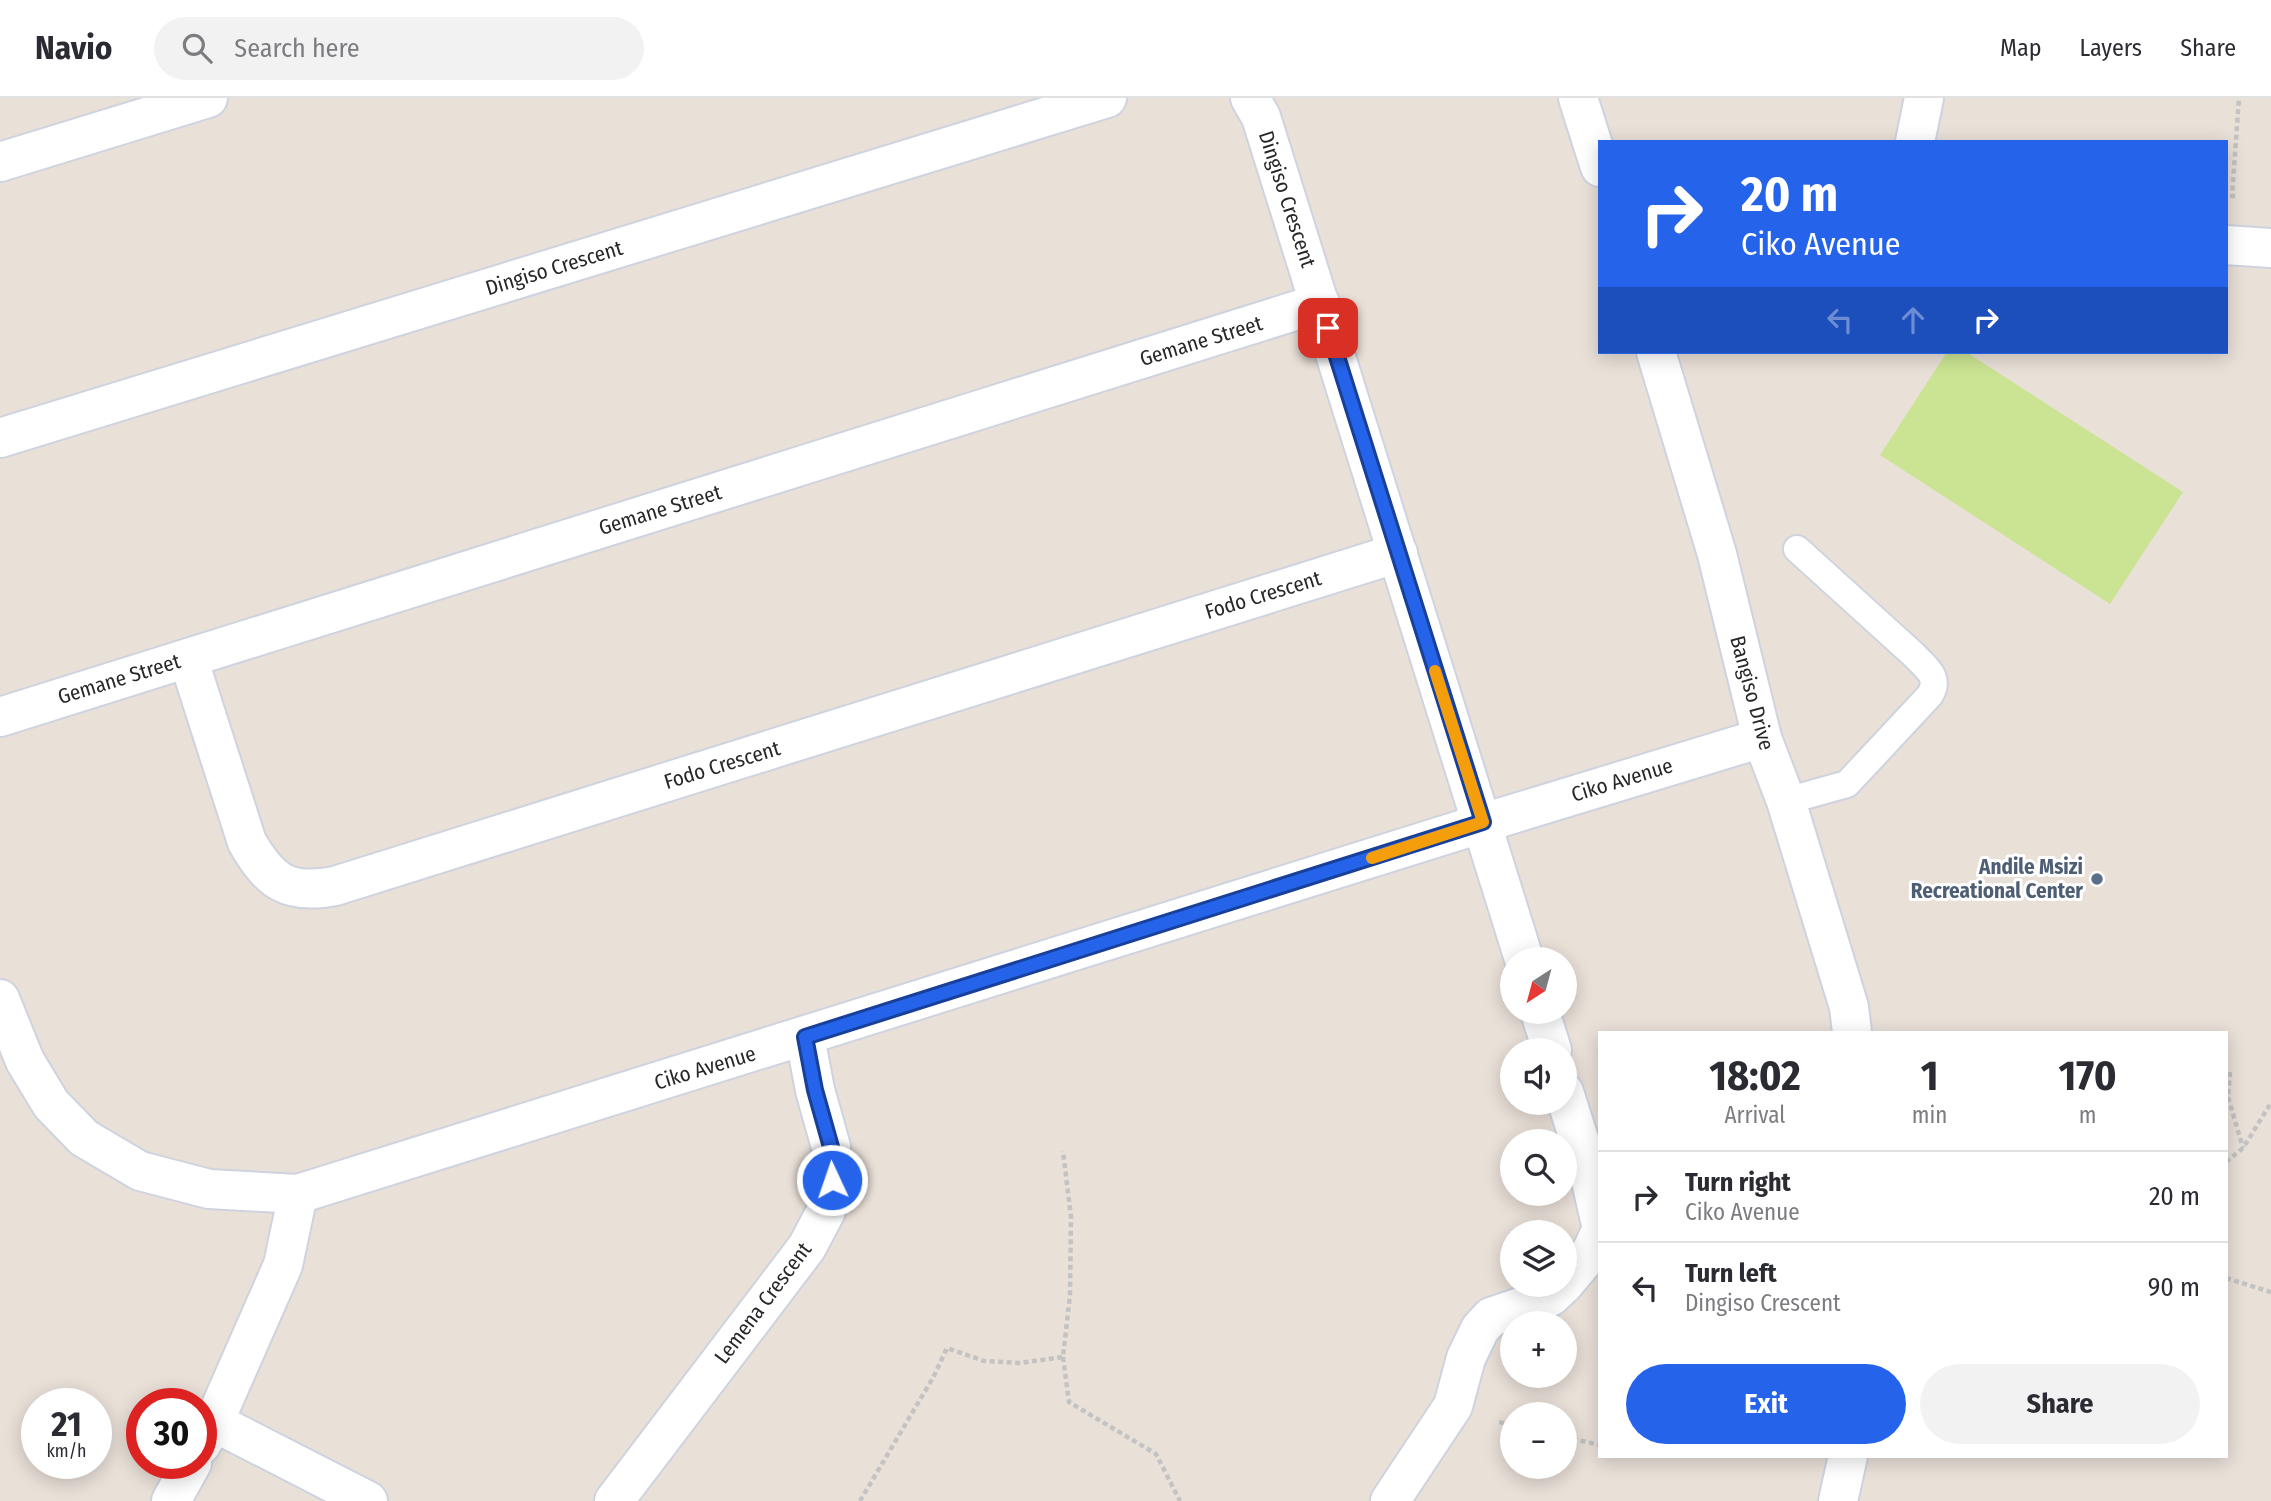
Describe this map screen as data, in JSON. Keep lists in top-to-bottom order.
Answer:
{
  "streets": {
    "street": [
      "Dingiso Crescent",
      "Gemane Street",
      "Fodo Crescent",
      "Bangiso Drive",
      "Ciko Avenue",
      "Lemena Crescent"
    ]
  },
  "crossings": [
    ["Dingiso Crescent", "Gemane Street"],
    ["Dingiso Crescent", "Fodo Crescent"],
    ["Dingiso Crescent", "Ciko Avenue"],
    ["Gemane Street", "Fodo Crescent"],
    ["Bangiso Drive", "Ciko Avenue"],
    ["Ciko Avenue", "Lemena Crescent"]
  ],
  "places": ["Andile Msizi Recreational Center"],
  "north": "bottom left",
  "page": {
    "header": "Navio",
    "search": "Search here",
    "nav": ["Map", "Layers", "Share"],
    "turn": ["20 m", "Ciko Avenue"],
    "map_buttons": ["+", "−"],
    "eta": [
      "18:02",
      "Arrival",
      "1",
      "min",
      "170",
      "m"
    ],
    "list": [
      {
        "name": "Turn right",
        "note": "Ciko Avenue",
        "value": "20 m"
      },
      {
        "name": "Turn left",
        "note": "Dingiso Crescent",
        "value": "90 m"
      }
    ],
    "buttons": ["Exit", "Share"],
    "speed": "21 km/h",
    "limit": "30"
  }
}
